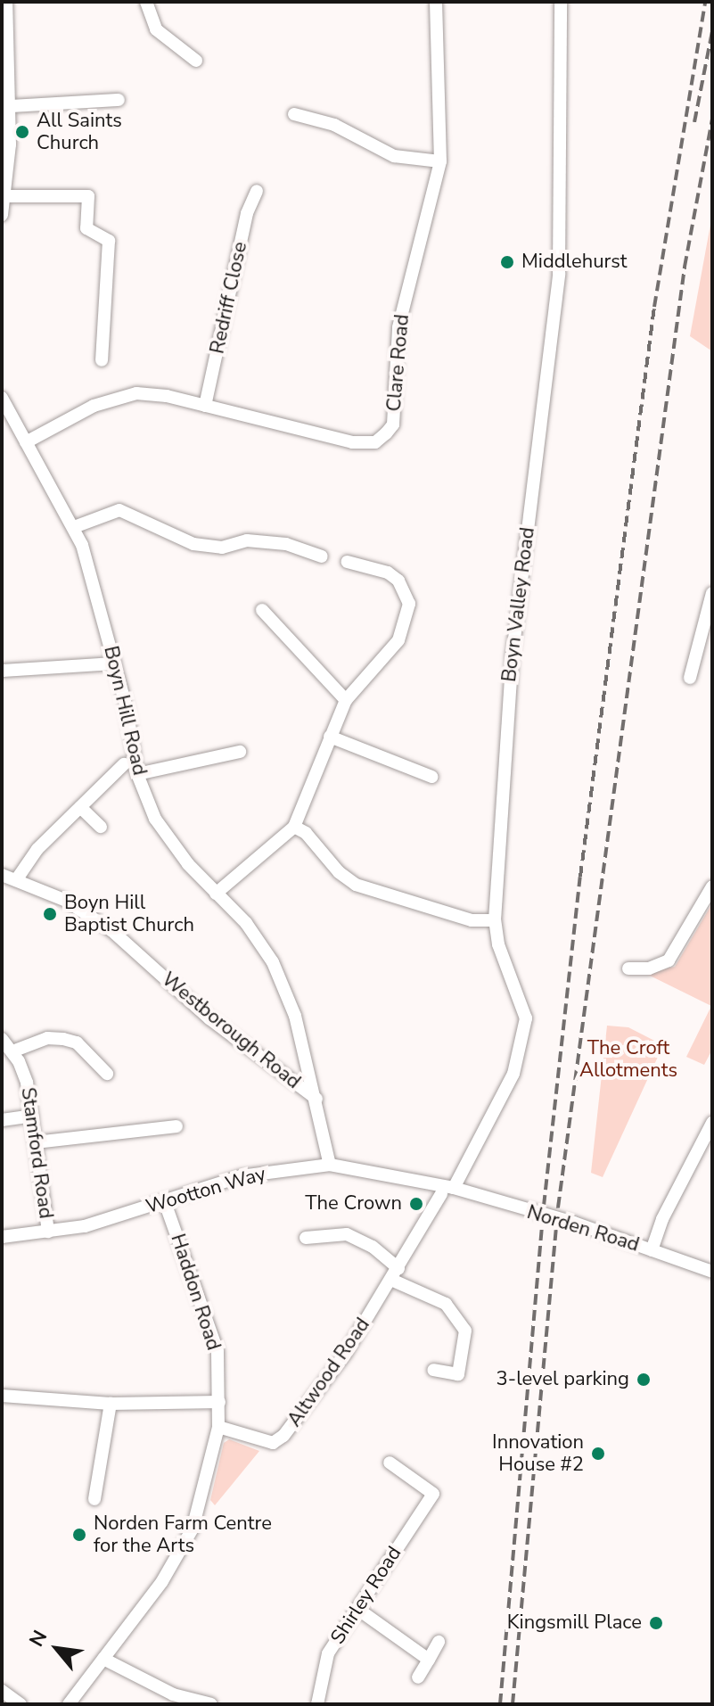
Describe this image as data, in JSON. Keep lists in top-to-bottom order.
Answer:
{
  "streets": {
    "street": [
      "Redriff Close",
      "Clare Road",
      "Boyn Valley Road",
      "Boyn Hill Road",
      "Westborough Road",
      "Stamford Road",
      "Wootton Way",
      "Norden Road",
      "Haddon Road",
      "Altwood Road",
      "Shirley Road"
    ]
  },
  "crossings": [
    ["Redriff Close", "Clare Road"],
    ["Clare Road", "Boyn Hill Road"],
    ["Boyn Valley Road", "Wootton Way"],
    ["Boyn Valley Road", "Norden Road"],
    ["Boyn Valley Road", "Altwood Road"],
    ["Boyn Hill Road", "Westborough Road"],
    ["Boyn Hill Road", "Wootton Way"],
    ["Stamford Road", "Wootton Way"],
    ["Wootton Way", "Norden Road"],
    ["Wootton Way", "Haddon Road"],
    ["Wootton Way", "Altwood Road"],
    ["Norden Road", "Altwood Road"],
    ["Haddon Road", "Altwood Road"]
  ],
  "parks": ["The Croft Allotments"],
  "places": [
    "All Saints Church",
    "Middlehurst",
    "Boyn Hill Baptist Church",
    "The Crown",
    "3-level parking",
    "Innovation House #2",
    "Norden Farm Centre for the Arts",
    "Kingsmill Place"
  ],
  "north": "top left"
}
